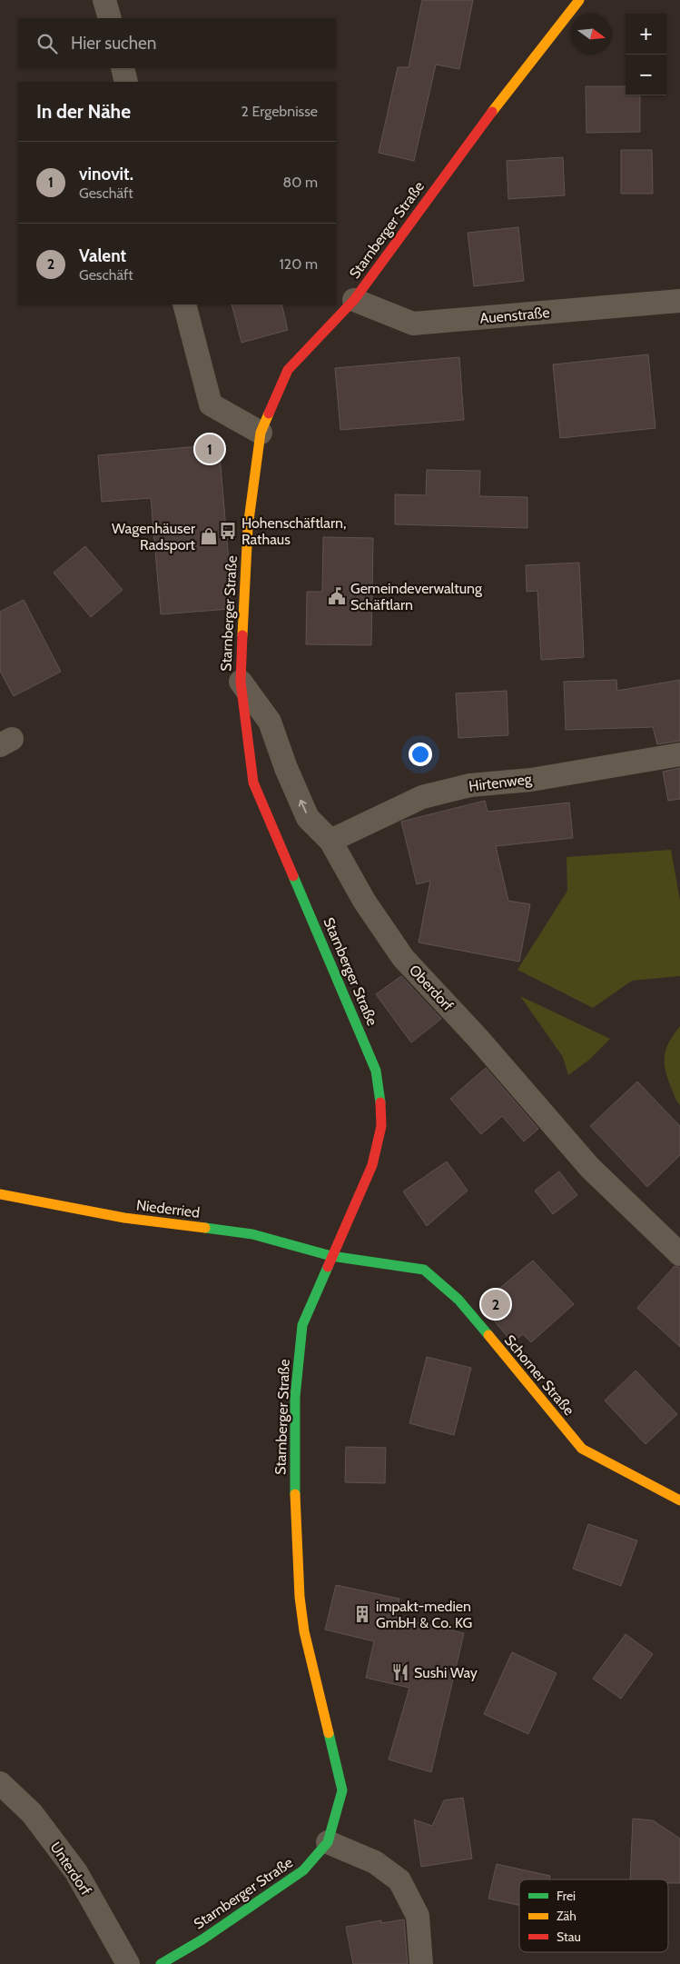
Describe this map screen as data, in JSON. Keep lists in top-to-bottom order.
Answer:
{
  "streets": {
    "main road": ["Starnberger Straße", "Niederried", "Schorner Straße"],
    "street": [
      "Auenstraße",
      "Hirtenweg",
      "Oberdorf",
      "Unterdorf"
    ]
  },
  "crossings": [
    ["Starnberger Straße", "Auenstraße"],
    ["Starnberger Straße", "Oberdorf"],
    ["Starnberger Straße", "Niederried"],
    ["Starnberger Straße", "Schorner Straße"],
    ["Hirtenweg", "Oberdorf"],
    ["Niederried", "Schorner Straße"]
  ],
  "places": {
    "bus stop": ["Hohenschäftlarn, Rathaus"],
    "shop": ["Wagenhäuser Radsport"],
    "public building": ["Gemeindeverwaltung Schäftlarn"],
    "building": ["impakt-medien GmbH & Co. KG"],
    "restaurant": ["Sushi Way"]
  },
  "legend": ["Frei", "Zäh", "Stau"],
  "north": "right",
  "page": {
    "map_buttons": ["+", "−"],
    "search": "Hier suchen",
    "heading": ["In der Nähe", "2 Ergebnisse"],
    "list": [
      {
        "mark": "1",
        "name": "vinovit.",
        "note": "Geschäft",
        "value": "80 m"
      },
      {
        "mark": "2",
        "name": "Valent",
        "note": "Geschäft",
        "value": "120 m"
      }
    ],
    "pins": ["1", "2"]
  }
}
